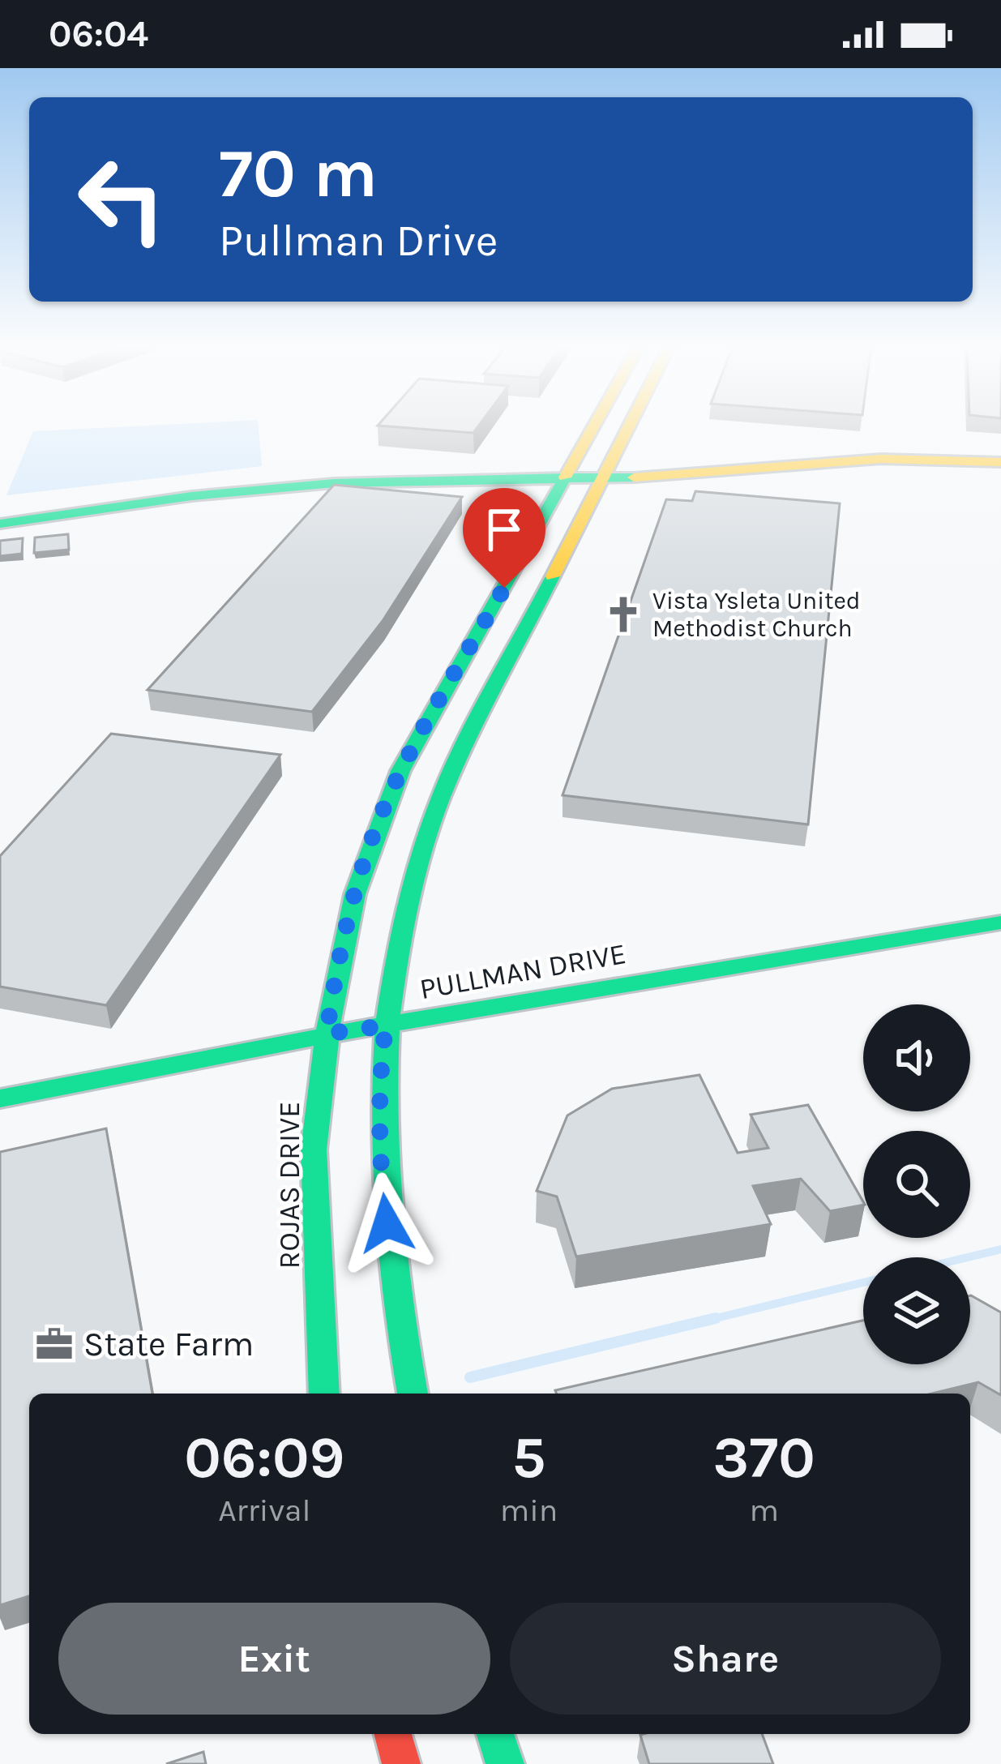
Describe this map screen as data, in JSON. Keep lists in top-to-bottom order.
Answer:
{
  "streets": {
    "main road": ["PULLMAN DRIVE", "ROJAS DRIVE"]
  },
  "crossings": [
    ["PULLMAN DRIVE", "ROJAS DRIVE"]
  ],
  "places": {
    "church": ["Vista Ysleta United Methodist Church"],
    "office": ["State Farm"]
  },
  "page": {
    "status": "06:04",
    "turn": ["70 m", "Pullman Drive"],
    "eta": [
      "06:09",
      "Arrival",
      "5",
      "min",
      "370",
      "m"
    ],
    "buttons": ["Exit", "Share"]
  }
}
